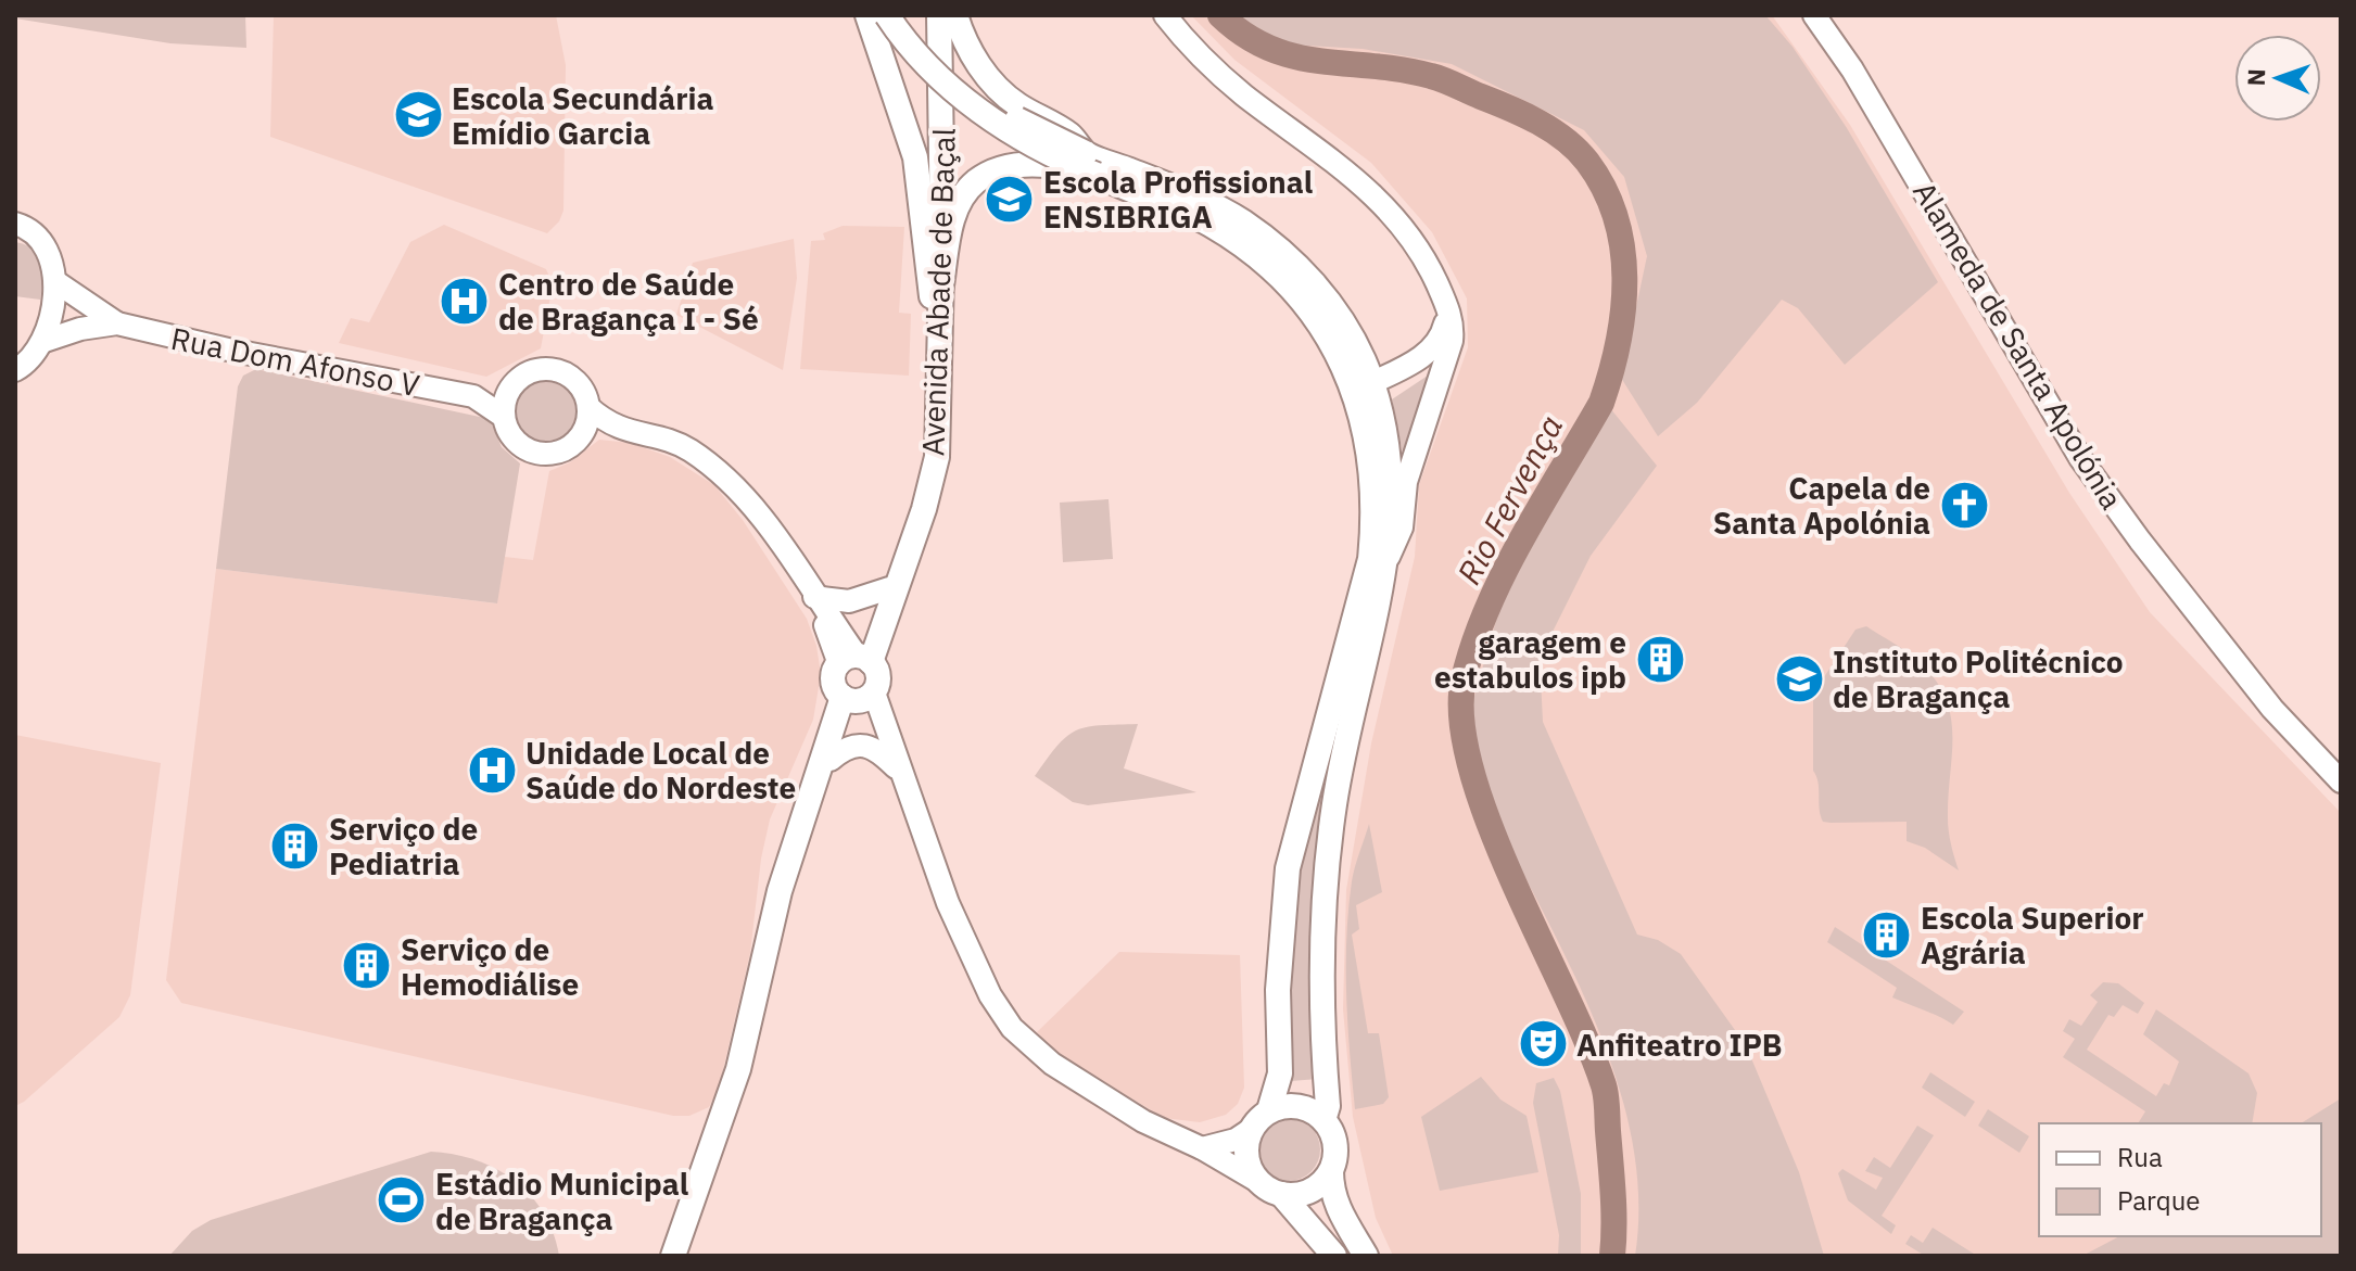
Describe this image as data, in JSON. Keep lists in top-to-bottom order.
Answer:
{
  "streets": {
    "main road": ["Avenida Abade de Baçal"],
    "street": ["Alameda de Santa Apolónia", "Rua Dom Afonso V"]
  },
  "water": ["Rio Fervença"],
  "places": {
    "school or university": ["Escola Secundária Emídio Garcia", "Escola Profissional ENSIBRIGA", "Instituto Politécnico de Bragança"],
    "hospital": ["Centro de Saúde de Bragança I - Sé", "Unidade Local de Saúde do Nordeste"],
    "church": ["Capela de Santa Apolónia"],
    "building": [
      "garagem e estabulos ipb",
      "Serviço de Pediatria",
      "Escola Superior Agrária",
      "Serviço de Hemodiálise"
    ],
    "theatre": ["Anfiteatro IPB"],
    "sports": ["Estádio Municipal de Bragança"]
  },
  "legend": ["Rua", "Parque"],
  "north": "left"
}
